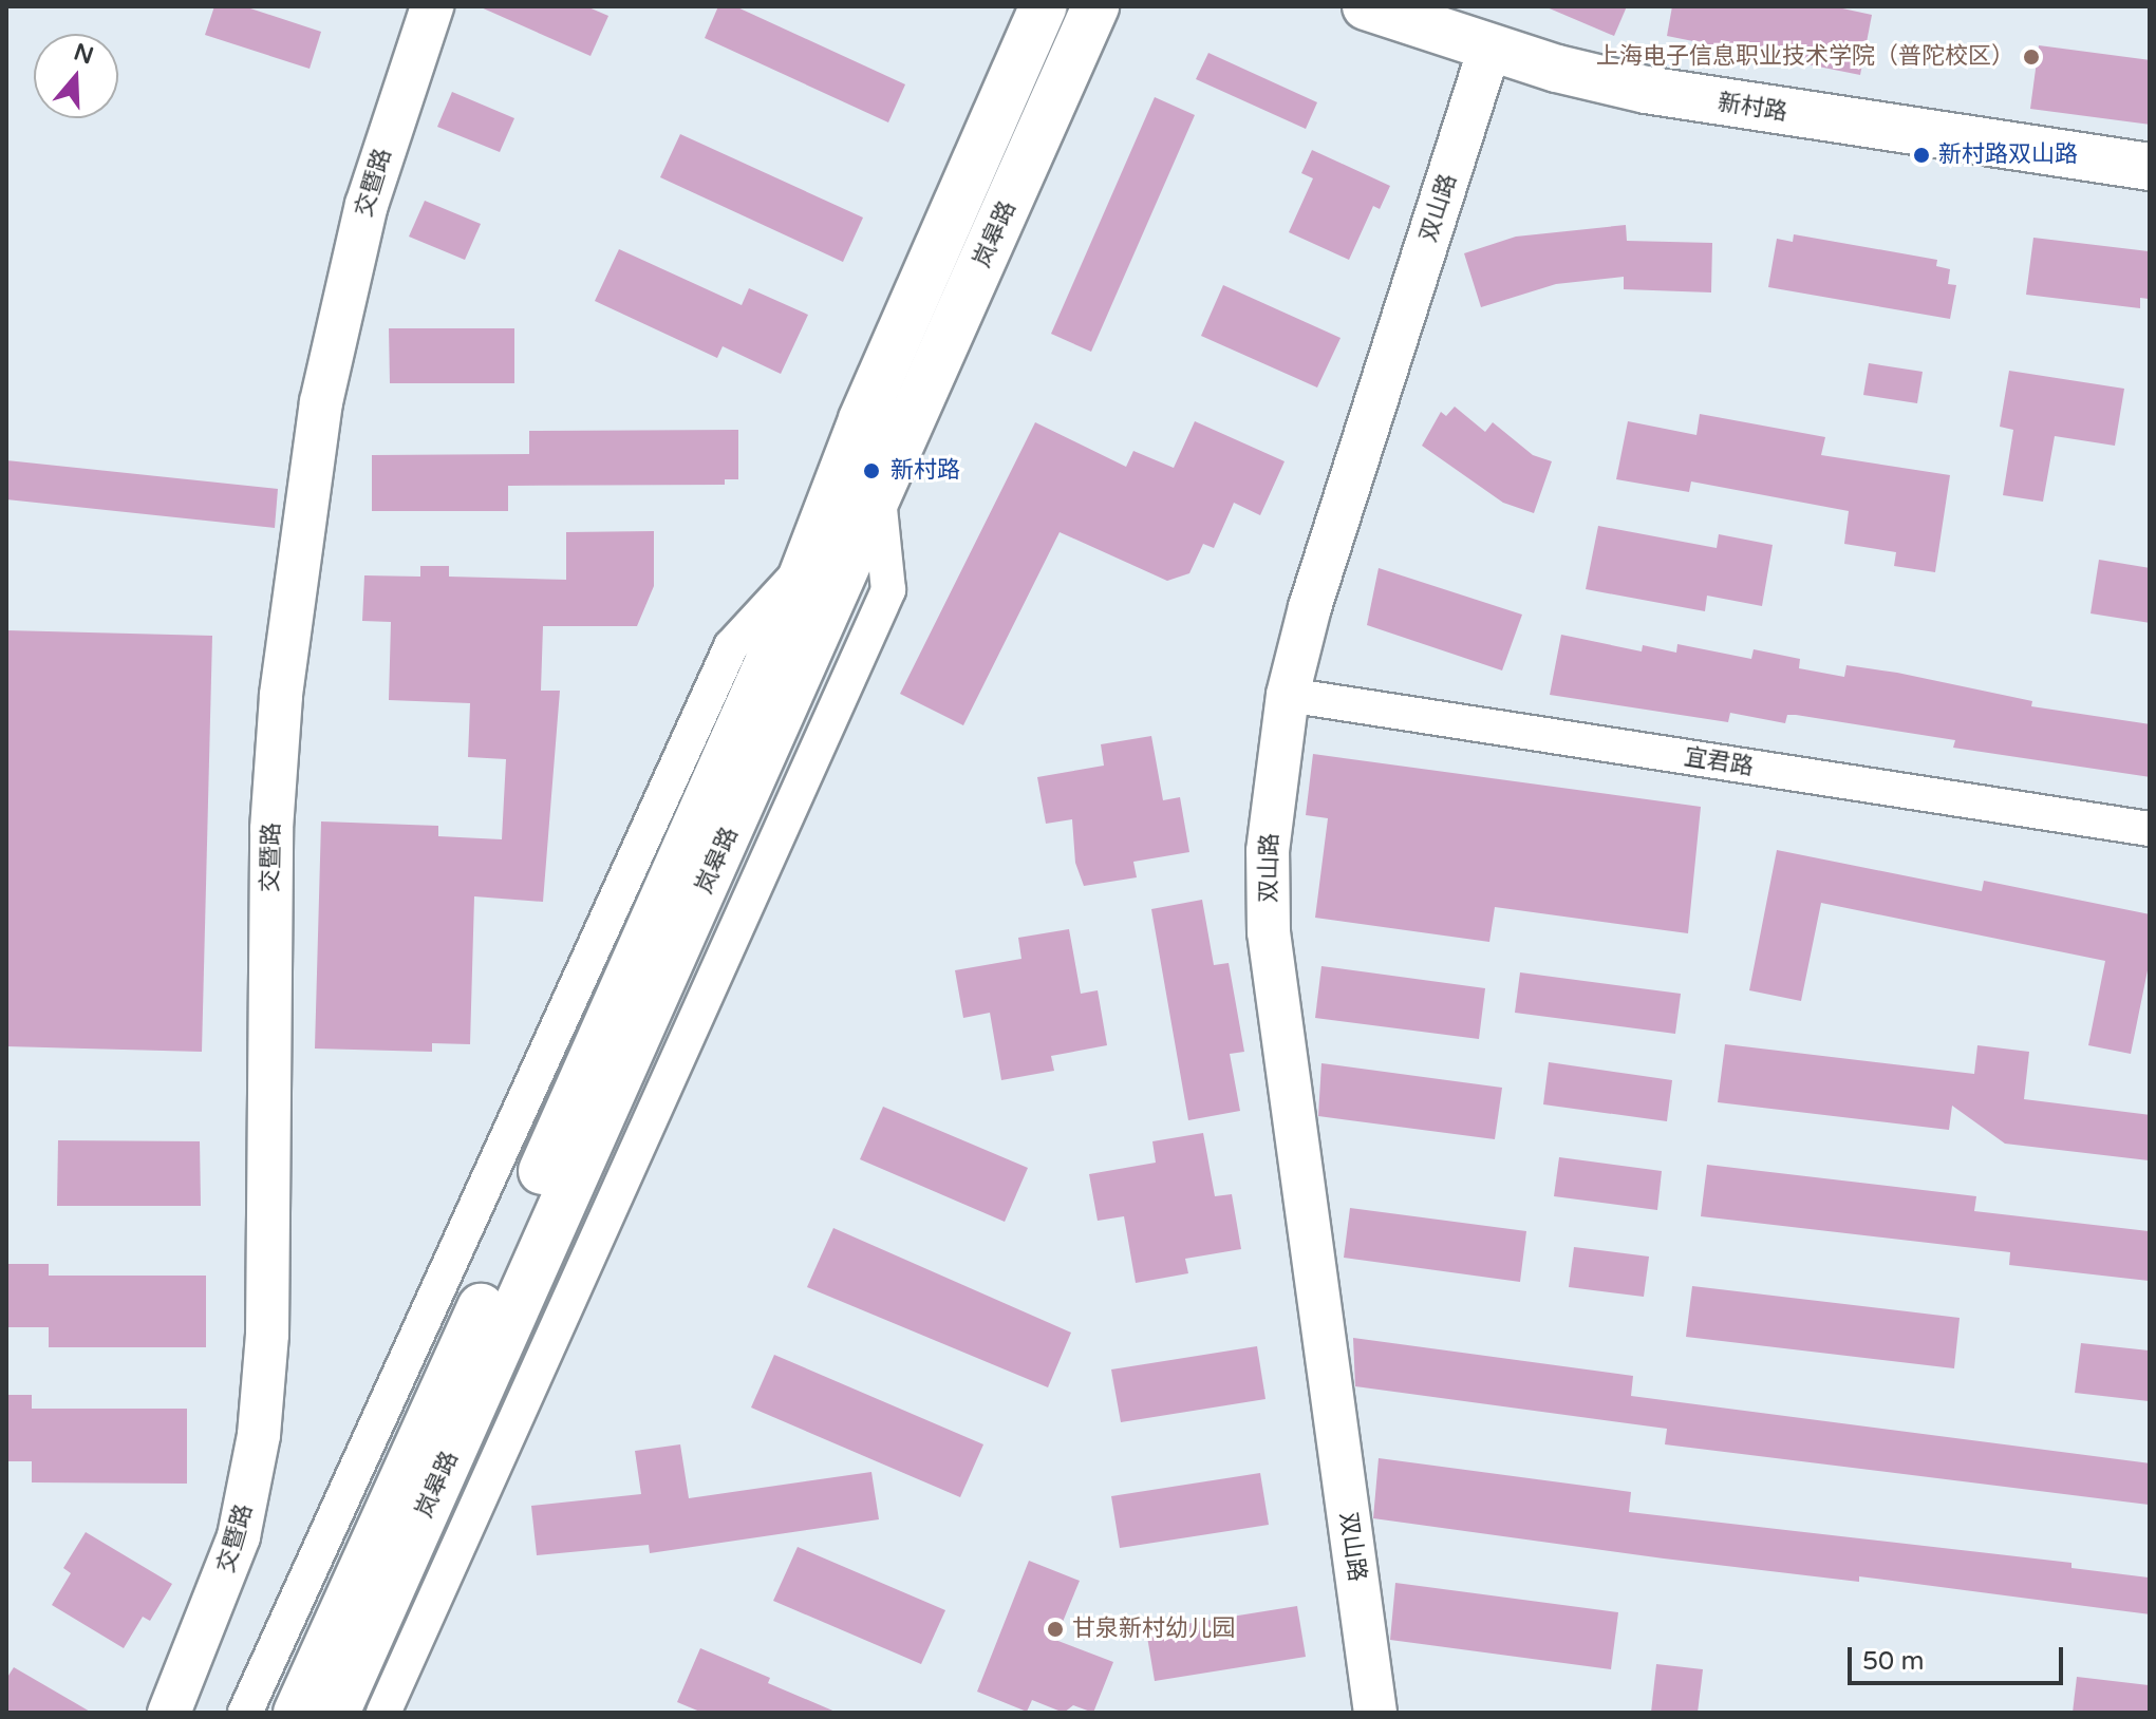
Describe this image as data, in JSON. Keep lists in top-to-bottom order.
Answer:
{
  "streets": {
    "main road": ["新村路", "岚皋路"],
    "street": ["交暨路", "双山路", "宜君路"]
  },
  "crossings": [
    ["新村路", "双山路"],
    ["双山路", "宜君路"]
  ],
  "places": [
    "上海电子信息职业技术学院（普陀校区）",
    "新村路双山路",
    "新村路",
    "甘泉新村幼儿园"
  ],
  "scale_bar": "50 m",
  "north": "top"
}
